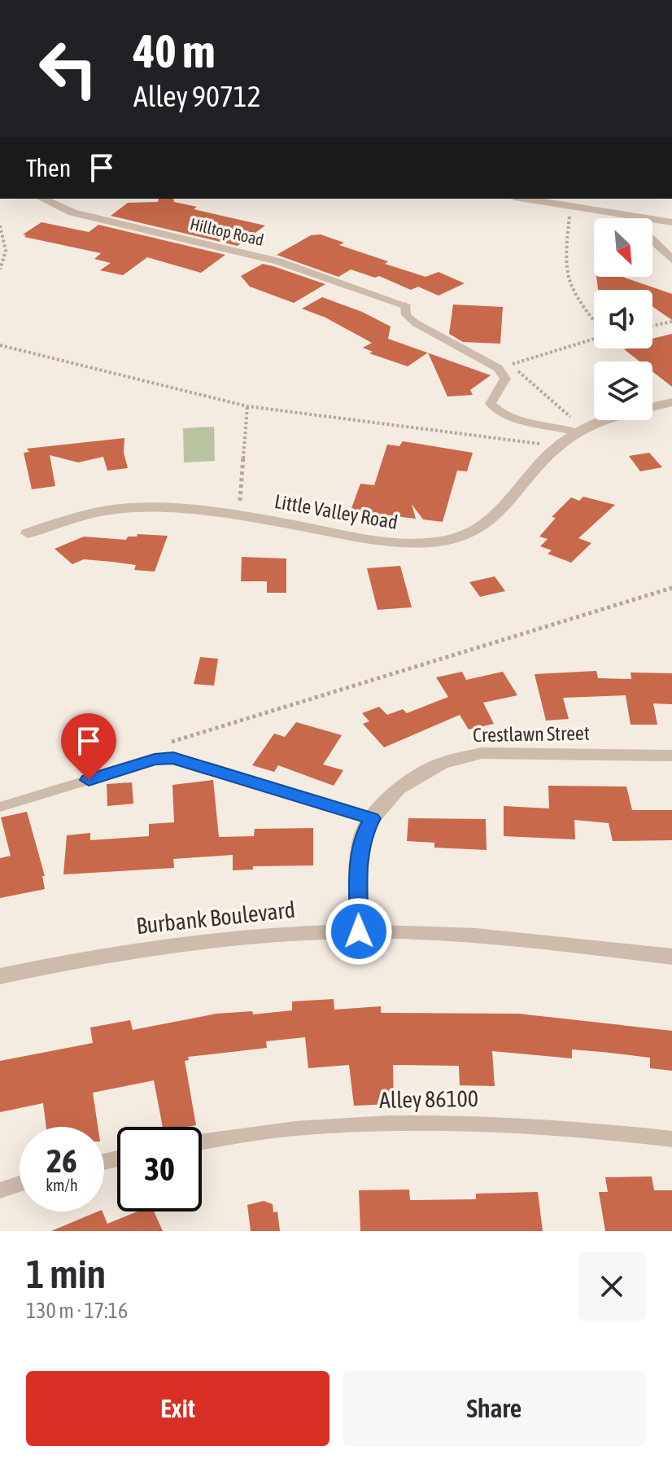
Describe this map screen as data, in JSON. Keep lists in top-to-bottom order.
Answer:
{
  "streets": {
    "street": [
      "Hilltop Road",
      "Little Valley Road",
      "Crestlawn Street",
      "Burbank Boulevard"
    ],
    "lane": ["Alley 86100"]
  },
  "crossings": [
    ["Crestlawn Street", "Burbank Boulevard"]
  ],
  "north": "bottom right",
  "page": {
    "turn": ["40 m", "Alley 90712"],
    "then": "Then",
    "speed": "26 km/h",
    "limit": "30",
    "heading": ["1 min", "130 m · 17:16"],
    "buttons": ["Exit", "Share"]
  }
}
